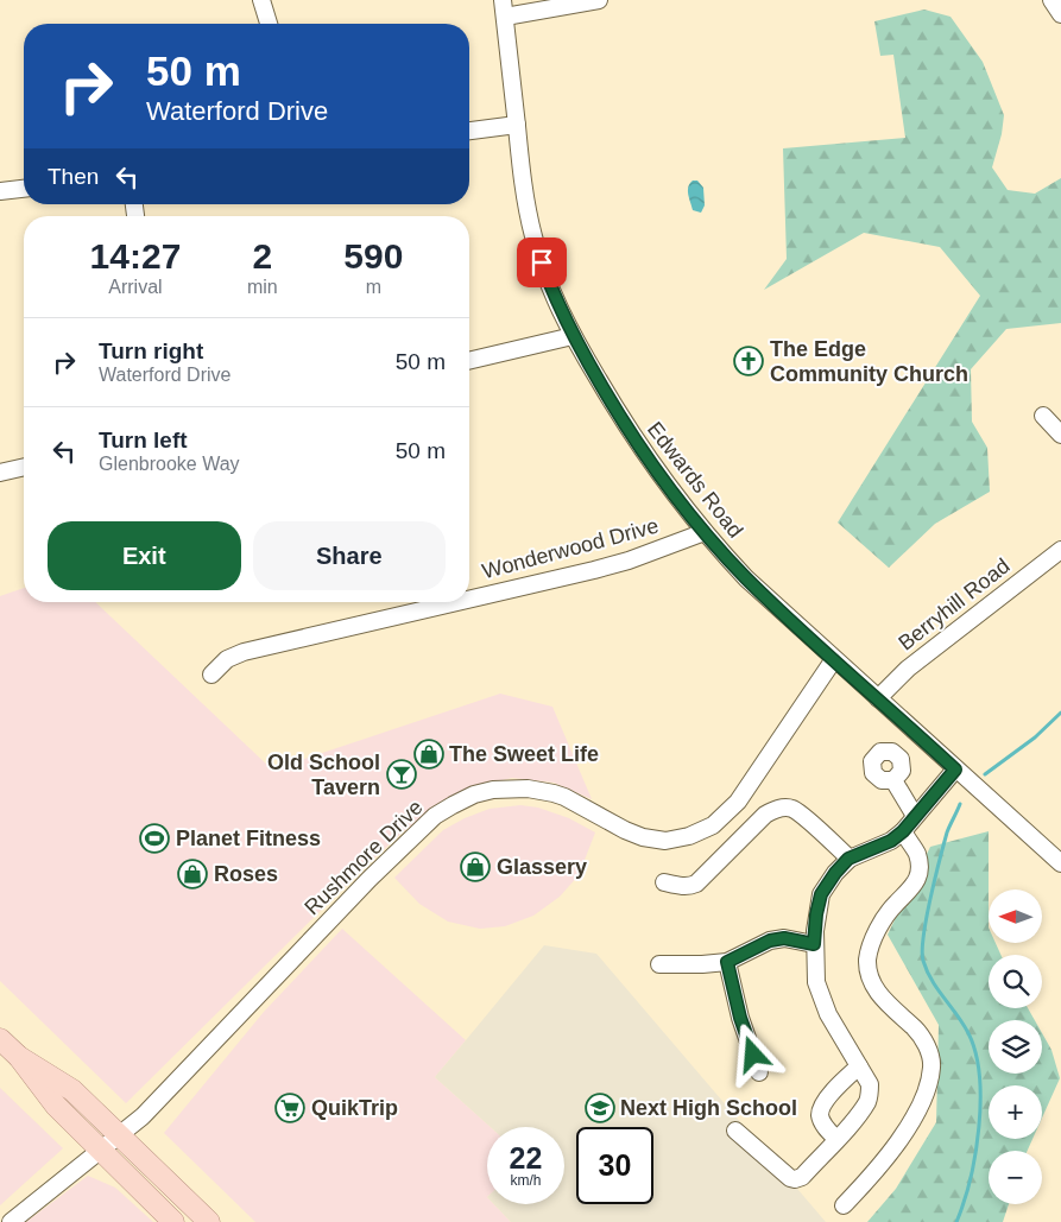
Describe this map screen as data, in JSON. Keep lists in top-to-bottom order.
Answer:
{
  "streets": {
    "street": [
      "Edwards Road",
      "Wonderwood Drive",
      "Berryhill Road",
      "Rushmore Drive"
    ]
  },
  "crossings": [
    ["Edwards Road", "Wonderwood Drive"],
    ["Edwards Road", "Berryhill Road"],
    ["Edwards Road", "Rushmore Drive"]
  ],
  "places": {
    "church": ["The Edge Community Church"],
    "shop": ["The Sweet Life", "Glassery", "Roses"],
    "bar": ["Old School Tavern"],
    "sports": ["Planet Fitness"],
    "supermarket": ["QuikTrip"],
    "school or university": ["Next High School"]
  },
  "north": "left",
  "page": {
    "turn": ["50 m", "Waterford Drive"],
    "then": "Then",
    "eta": [
      "14:27",
      "Arrival",
      "2",
      "min",
      "590",
      "m"
    ],
    "list": [
      {
        "name": "Turn right",
        "note": "Waterford Drive",
        "value": "50 m"
      },
      {
        "name": "Turn left",
        "note": "Glenbrooke Way",
        "value": "50 m"
      }
    ],
    "buttons": ["Exit", "Share"],
    "map_buttons": ["+", "−"],
    "speed": "22 km/h",
    "limit": "30"
  }
}
